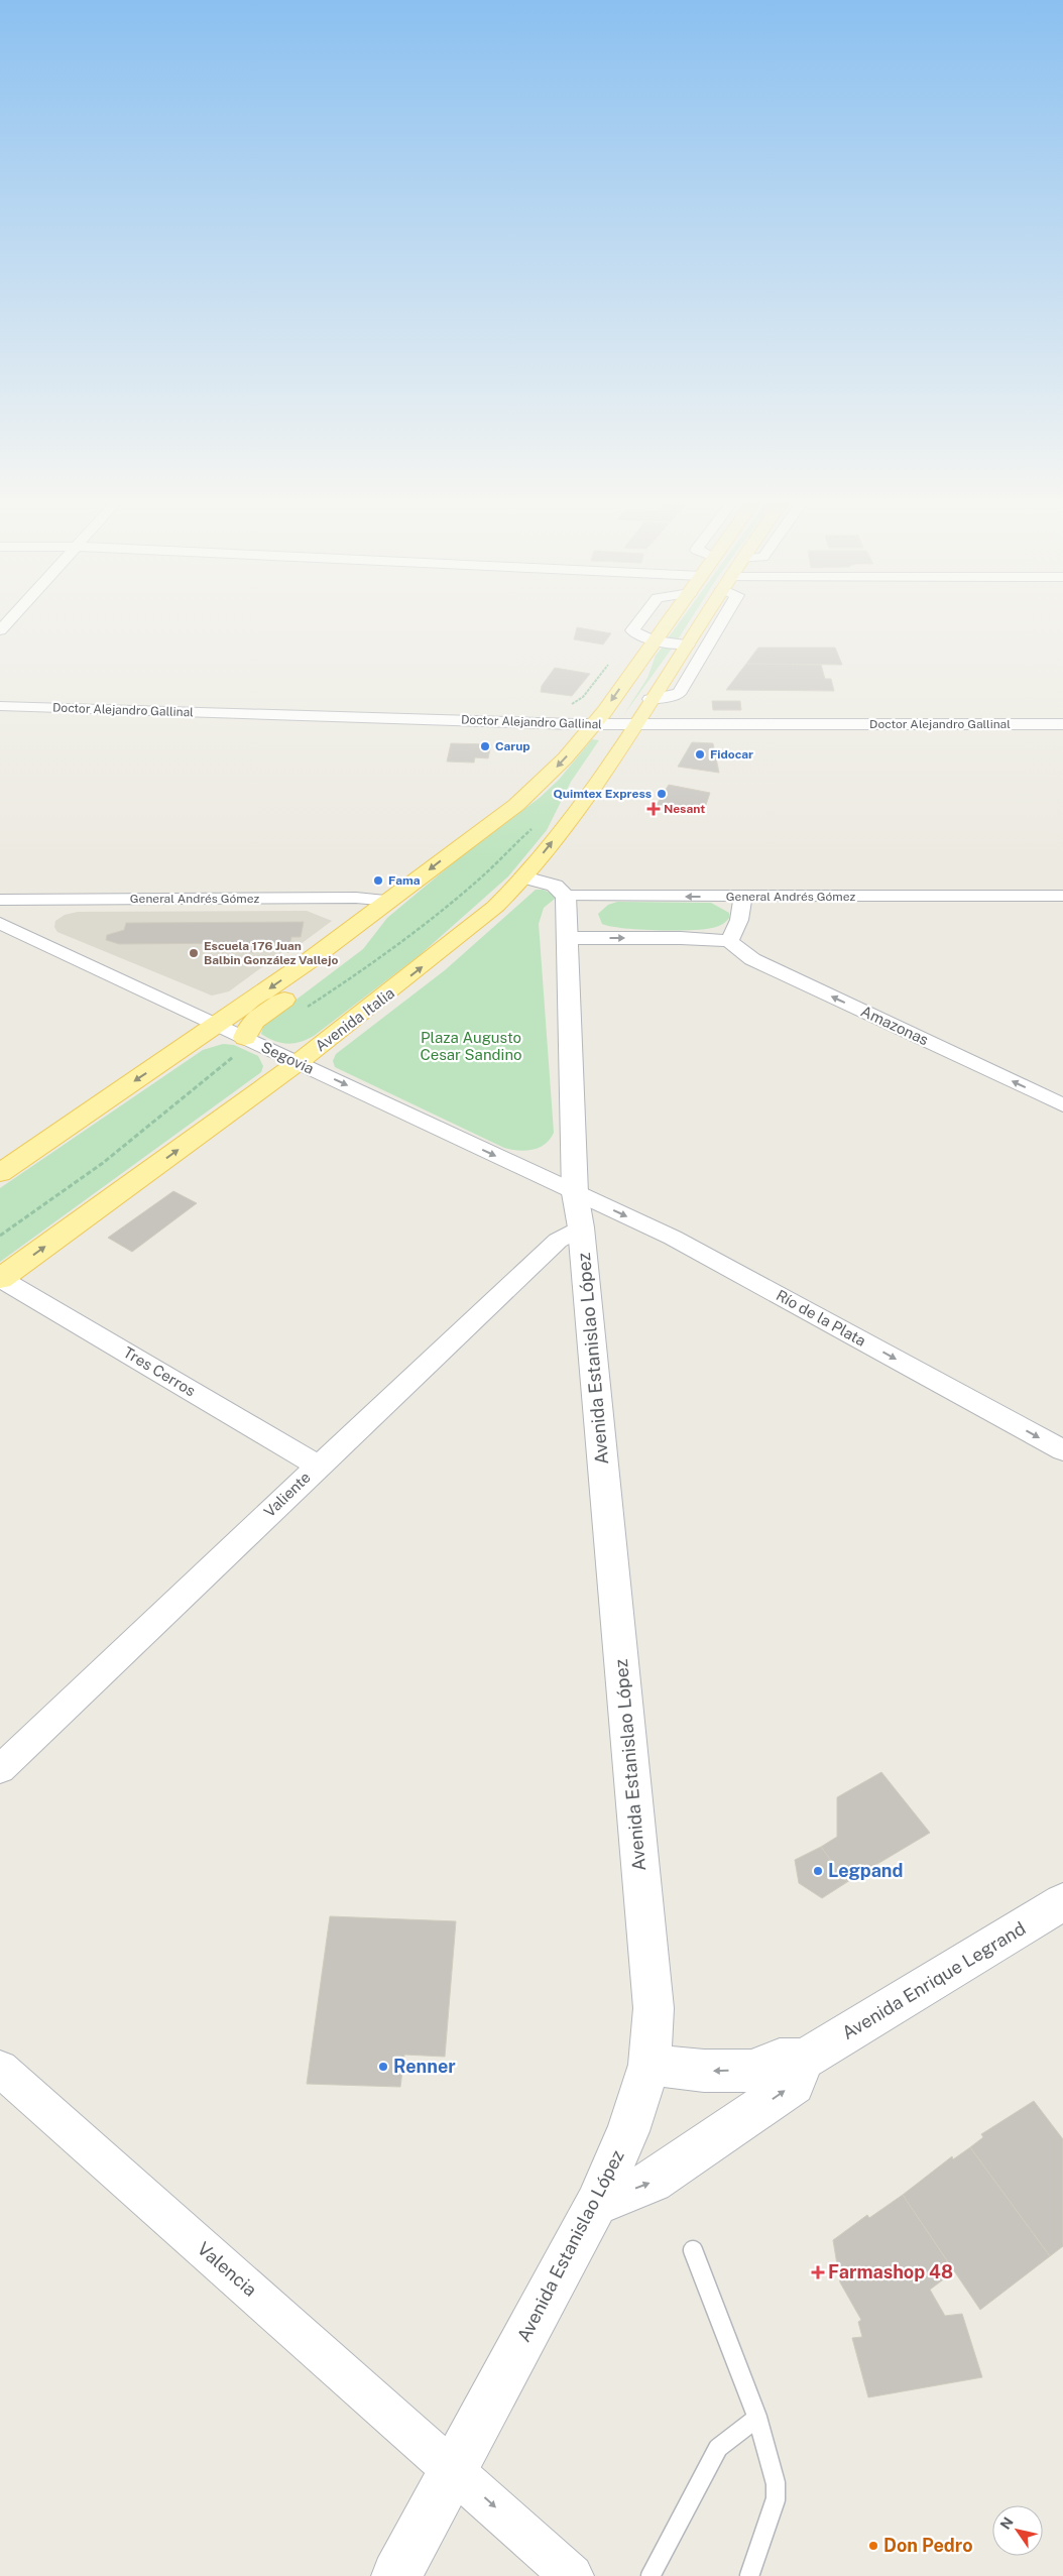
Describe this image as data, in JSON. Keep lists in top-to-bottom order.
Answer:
{
  "streets": {
    "main road": ["Avenida Italia"],
    "street": [
      "Doctor Alejandro Gallinal",
      "General Andrés Gómez",
      "Amazonas",
      "Segovia",
      "Río de la Plata",
      "Avenida Estanislao López",
      "Tres Cerros",
      "Valiente",
      "Avenida Enrique Legrand",
      "Valencia"
    ]
  },
  "crossings": [
    ["Doctor Alejandro Gallinal", "Avenida Italia"],
    ["General Andrés Gómez", "Avenida Estanislao López"],
    ["Avenida Italia", "Segovia"],
    ["Avenida Italia", "Tres Cerros"],
    ["Segovia", "Río de la Plata"],
    ["Segovia", "Avenida Estanislao López"],
    ["Río de la Plata", "Avenida Estanislao López"],
    ["Avenida Estanislao López", "Valiente"],
    ["Avenida Estanislao López", "Valencia"],
    ["Tres Cerros", "Valiente"]
  ],
  "one_way": ["Amazonas", "Segovia", "Río de la Plata"],
  "parks": ["Plaza Augusto Cesar Sandino"],
  "places": {
    "other": [
      "Carup",
      "Fidocar",
      "Quimtex Express",
      "Fama",
      "Escuela 176 Juan Balbin González Vallejo",
      "Legpand",
      "Renner",
      "Don Pedro"
    ],
    "health": ["Nesant", "Farmashop 48"]
  },
  "north": "top left"
}
